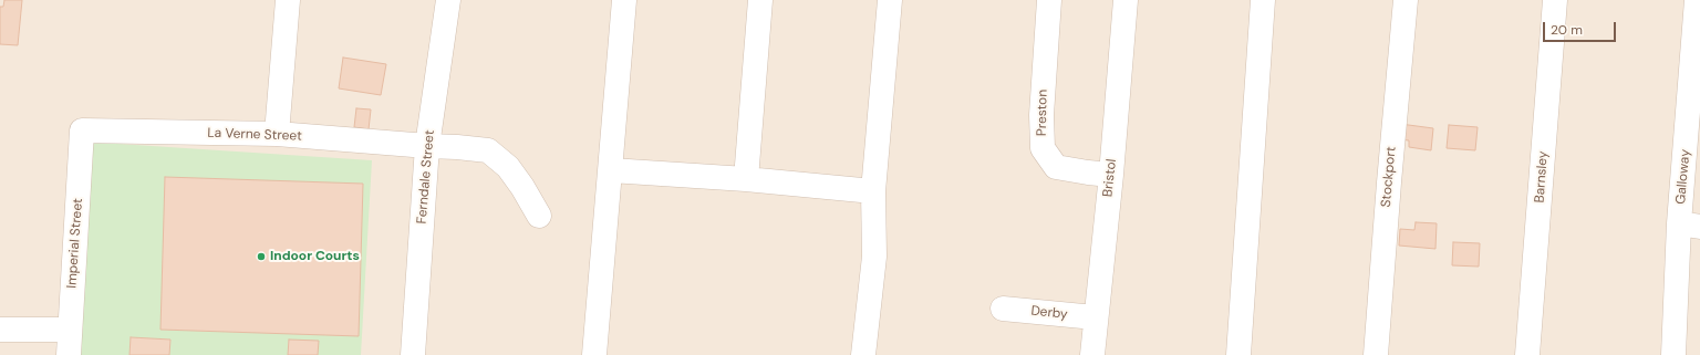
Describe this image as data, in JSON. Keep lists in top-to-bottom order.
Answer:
{
  "streets": {
    "street": [
      "Preston",
      "La Verne Street",
      "Ferndale Street",
      "Stockport",
      "Barnsley",
      "Galloway",
      "Bristol",
      "Imperial Street",
      "Derby"
    ]
  },
  "crossings": [
    ["Preston", "Bristol"],
    ["La Verne Street", "Ferndale Street"],
    ["La Verne Street", "Imperial Street"],
    ["Bristol", "Derby"]
  ],
  "places": ["Indoor Courts"],
  "scale_bar": "20 m"
}
